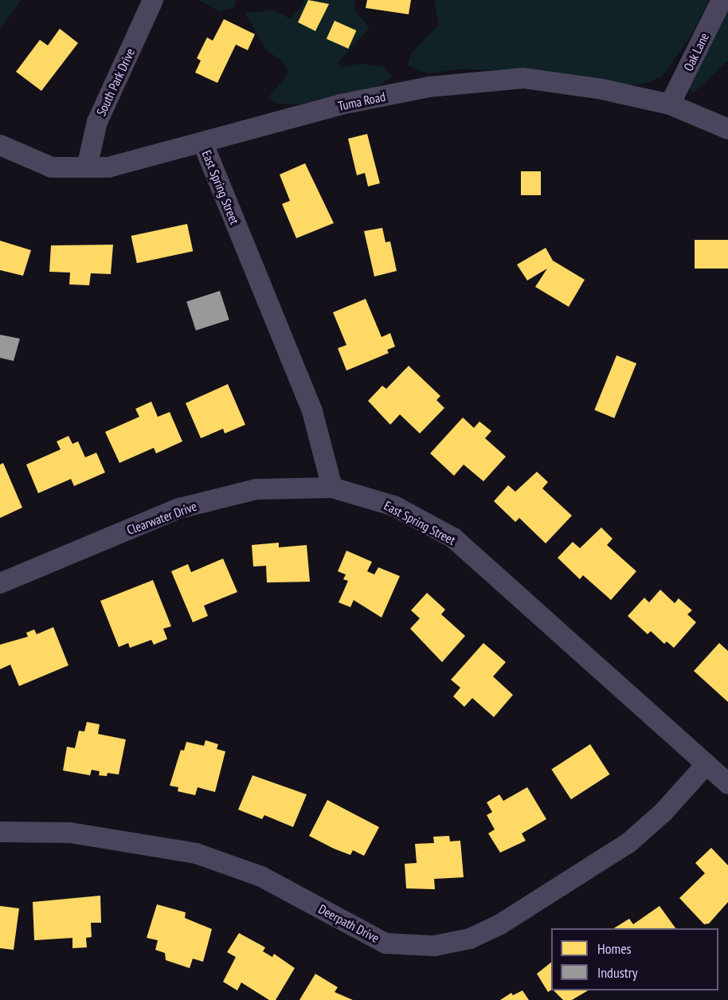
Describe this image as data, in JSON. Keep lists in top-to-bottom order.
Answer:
{
  "streets": {
    "street": [
      "Oak Lane",
      "South Park Drive",
      "Tuma Road",
      "East Spring Street",
      "Clearwater Drive",
      "Deerpath Drive"
    ]
  },
  "crossings": [
    ["Oak Lane", "Tuma Road"],
    ["South Park Drive", "Tuma Road"],
    ["Tuma Road", "East Spring Street"],
    ["East Spring Street", "Clearwater Drive"],
    ["East Spring Street", "Deerpath Drive"]
  ],
  "legend": ["Homes", "Industry"]
}
